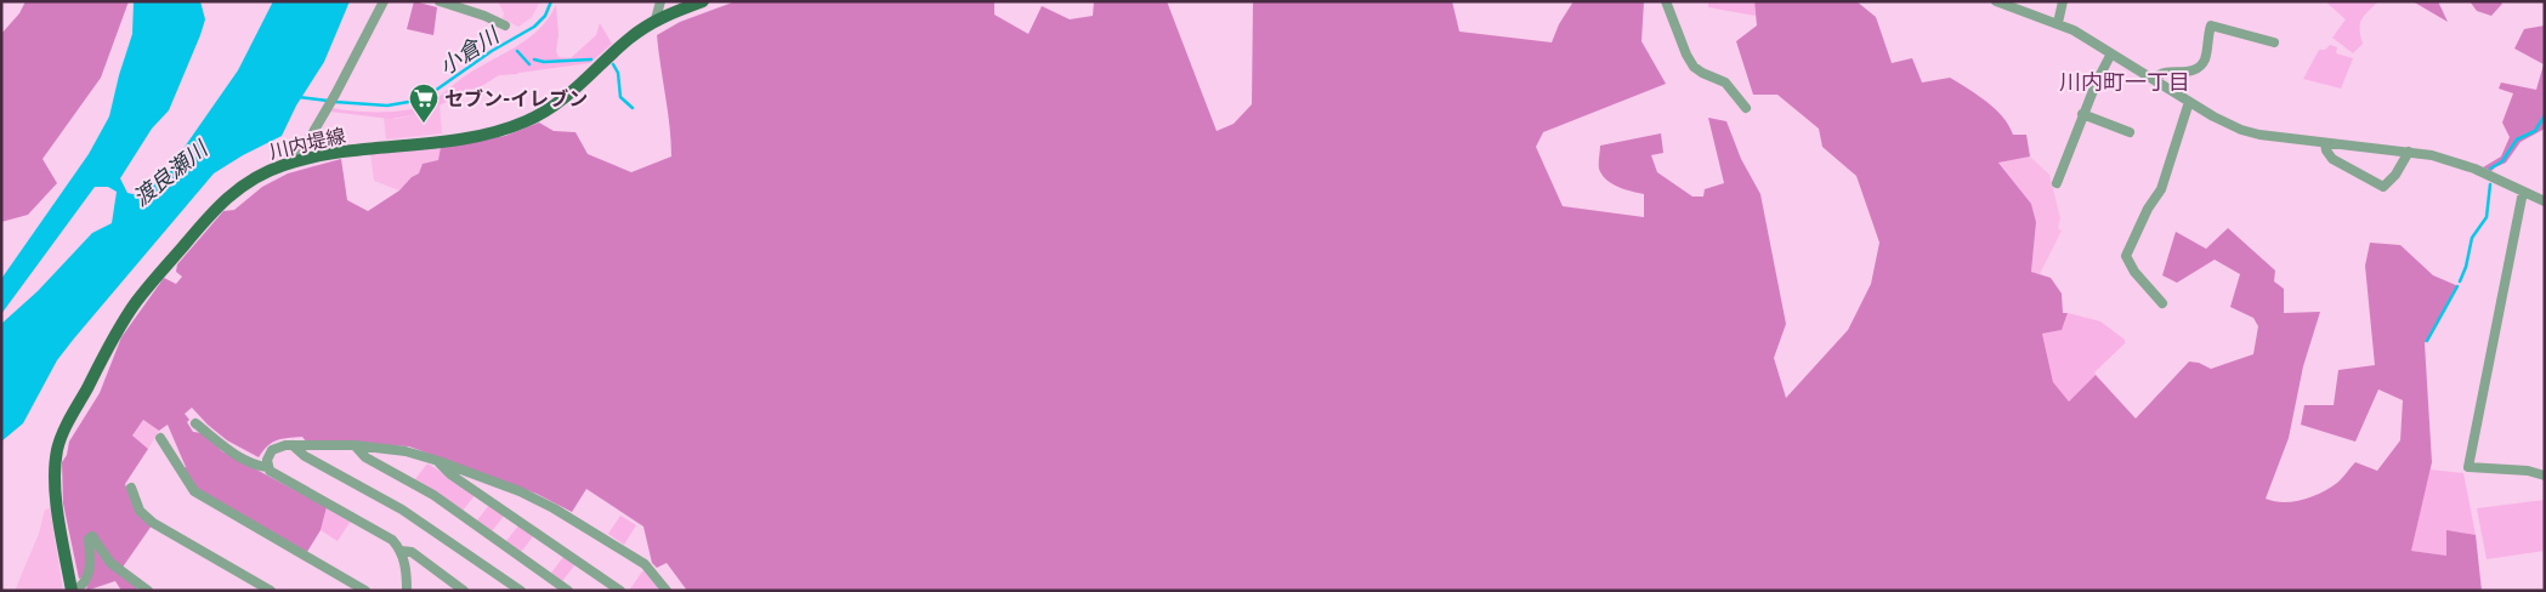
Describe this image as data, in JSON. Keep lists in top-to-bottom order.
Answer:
{
  "streets": {
    "main road": ["川内堤線"]
  },
  "districts": ["川内町一丁目"],
  "water": ["小倉川", "渡良瀬川"],
  "places": {
    "supermarket": ["セブン-イレブン"]
  }
}
